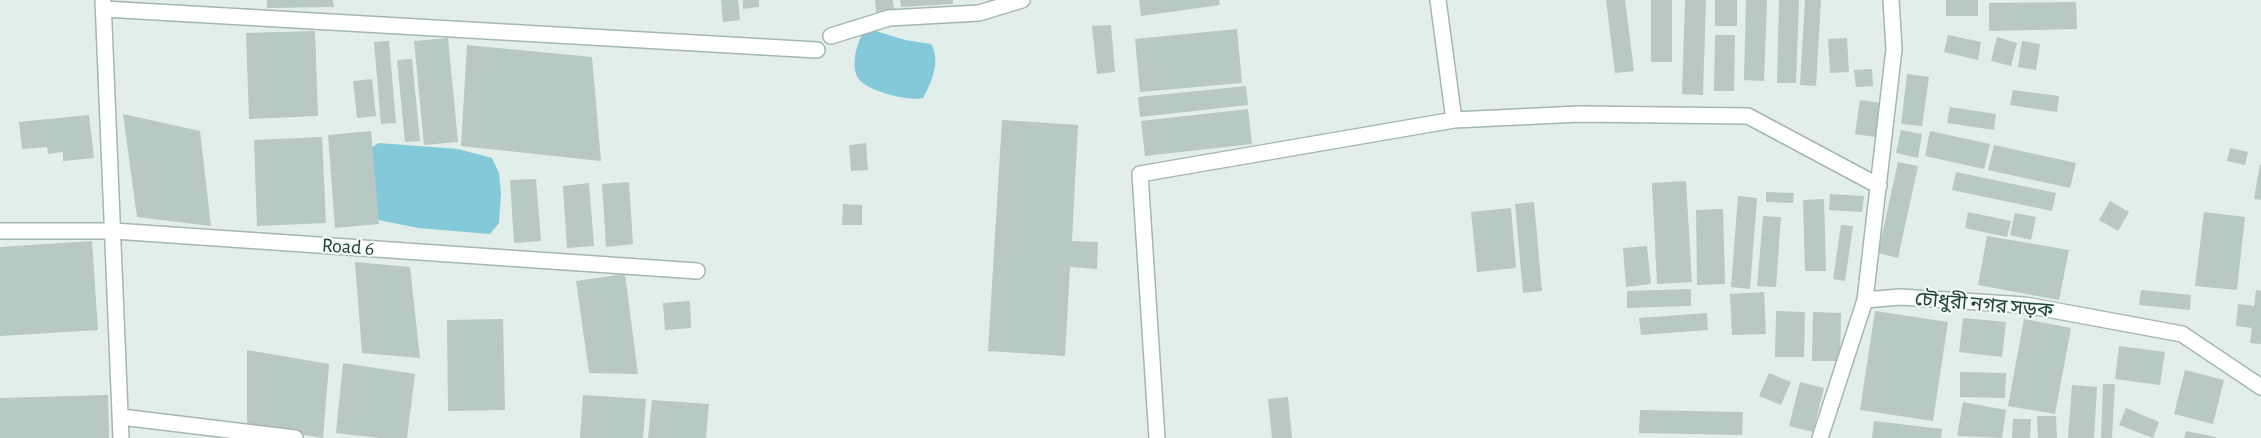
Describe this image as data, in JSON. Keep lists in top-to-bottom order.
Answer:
{
  "streets": {
    "street": ["Road 6", "চৌধুরী নগর সড়ক"]
  }
}
